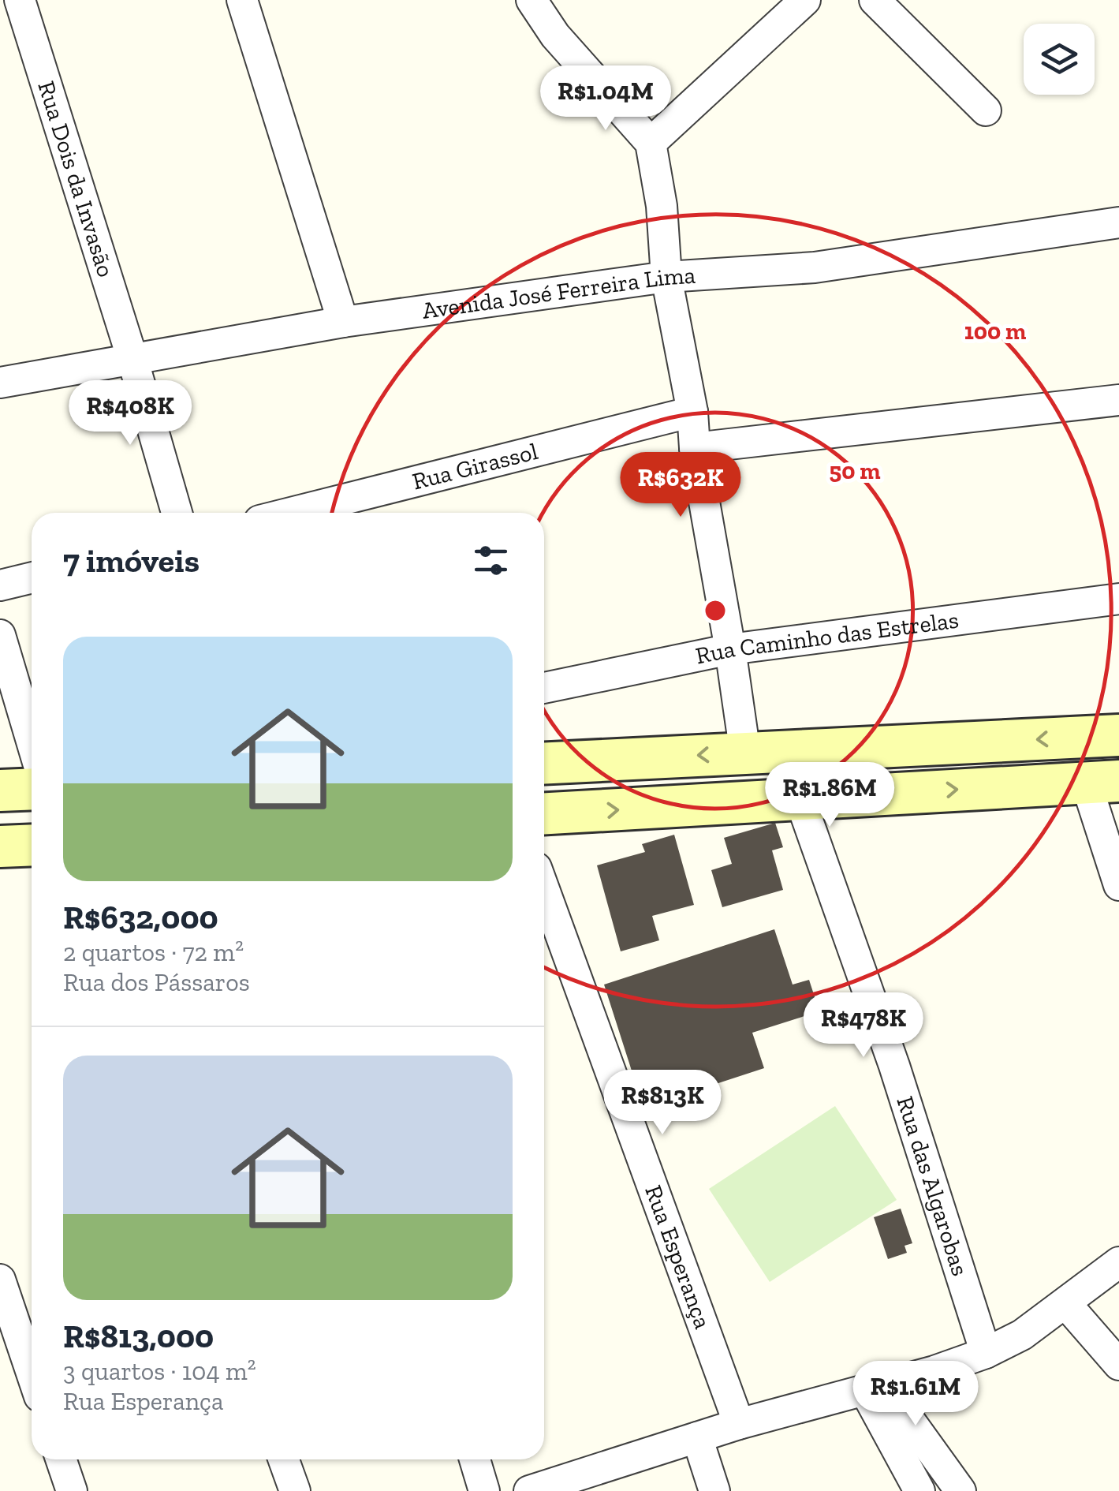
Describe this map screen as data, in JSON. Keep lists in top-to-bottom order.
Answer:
{
  "streets": {
    "street": [
      "Rua Dois da Invasão",
      "Avenida José Ferreira Lima",
      "Rua Girassol",
      "Rua Caminho das Estrelas",
      "Rua das Algarobas",
      "Rua Esperança"
    ]
  },
  "crossings": [
    ["Rua Dois da Invasão", "Avenida José Ferreira Lima"],
    ["Avenida José Ferreira Lima", "Rua das Algarobas"],
    ["Rua Girassol", "Rua das Algarobas"],
    ["Rua Caminho das Estrelas", "Rua das Algarobas"]
  ],
  "page": {
    "price": [
      "R$1.04M",
      "R$408K",
      "R$632K",
      "R$1.86M",
      "R$478K",
      "R$813K",
      "R$1.61M"
    ],
    "heading": "7 imóveis",
    "list": [
      {
        "name": "R$632,000",
        "note": "2 quartos · 72 m² · Rua dos Pássaros"
      },
      {
        "name": "R$813,000",
        "note": "3 quartos · 104 m² · Rua Esperança"
      }
    ]
  },
  "rings": ["100 m", "50 m"]
}
